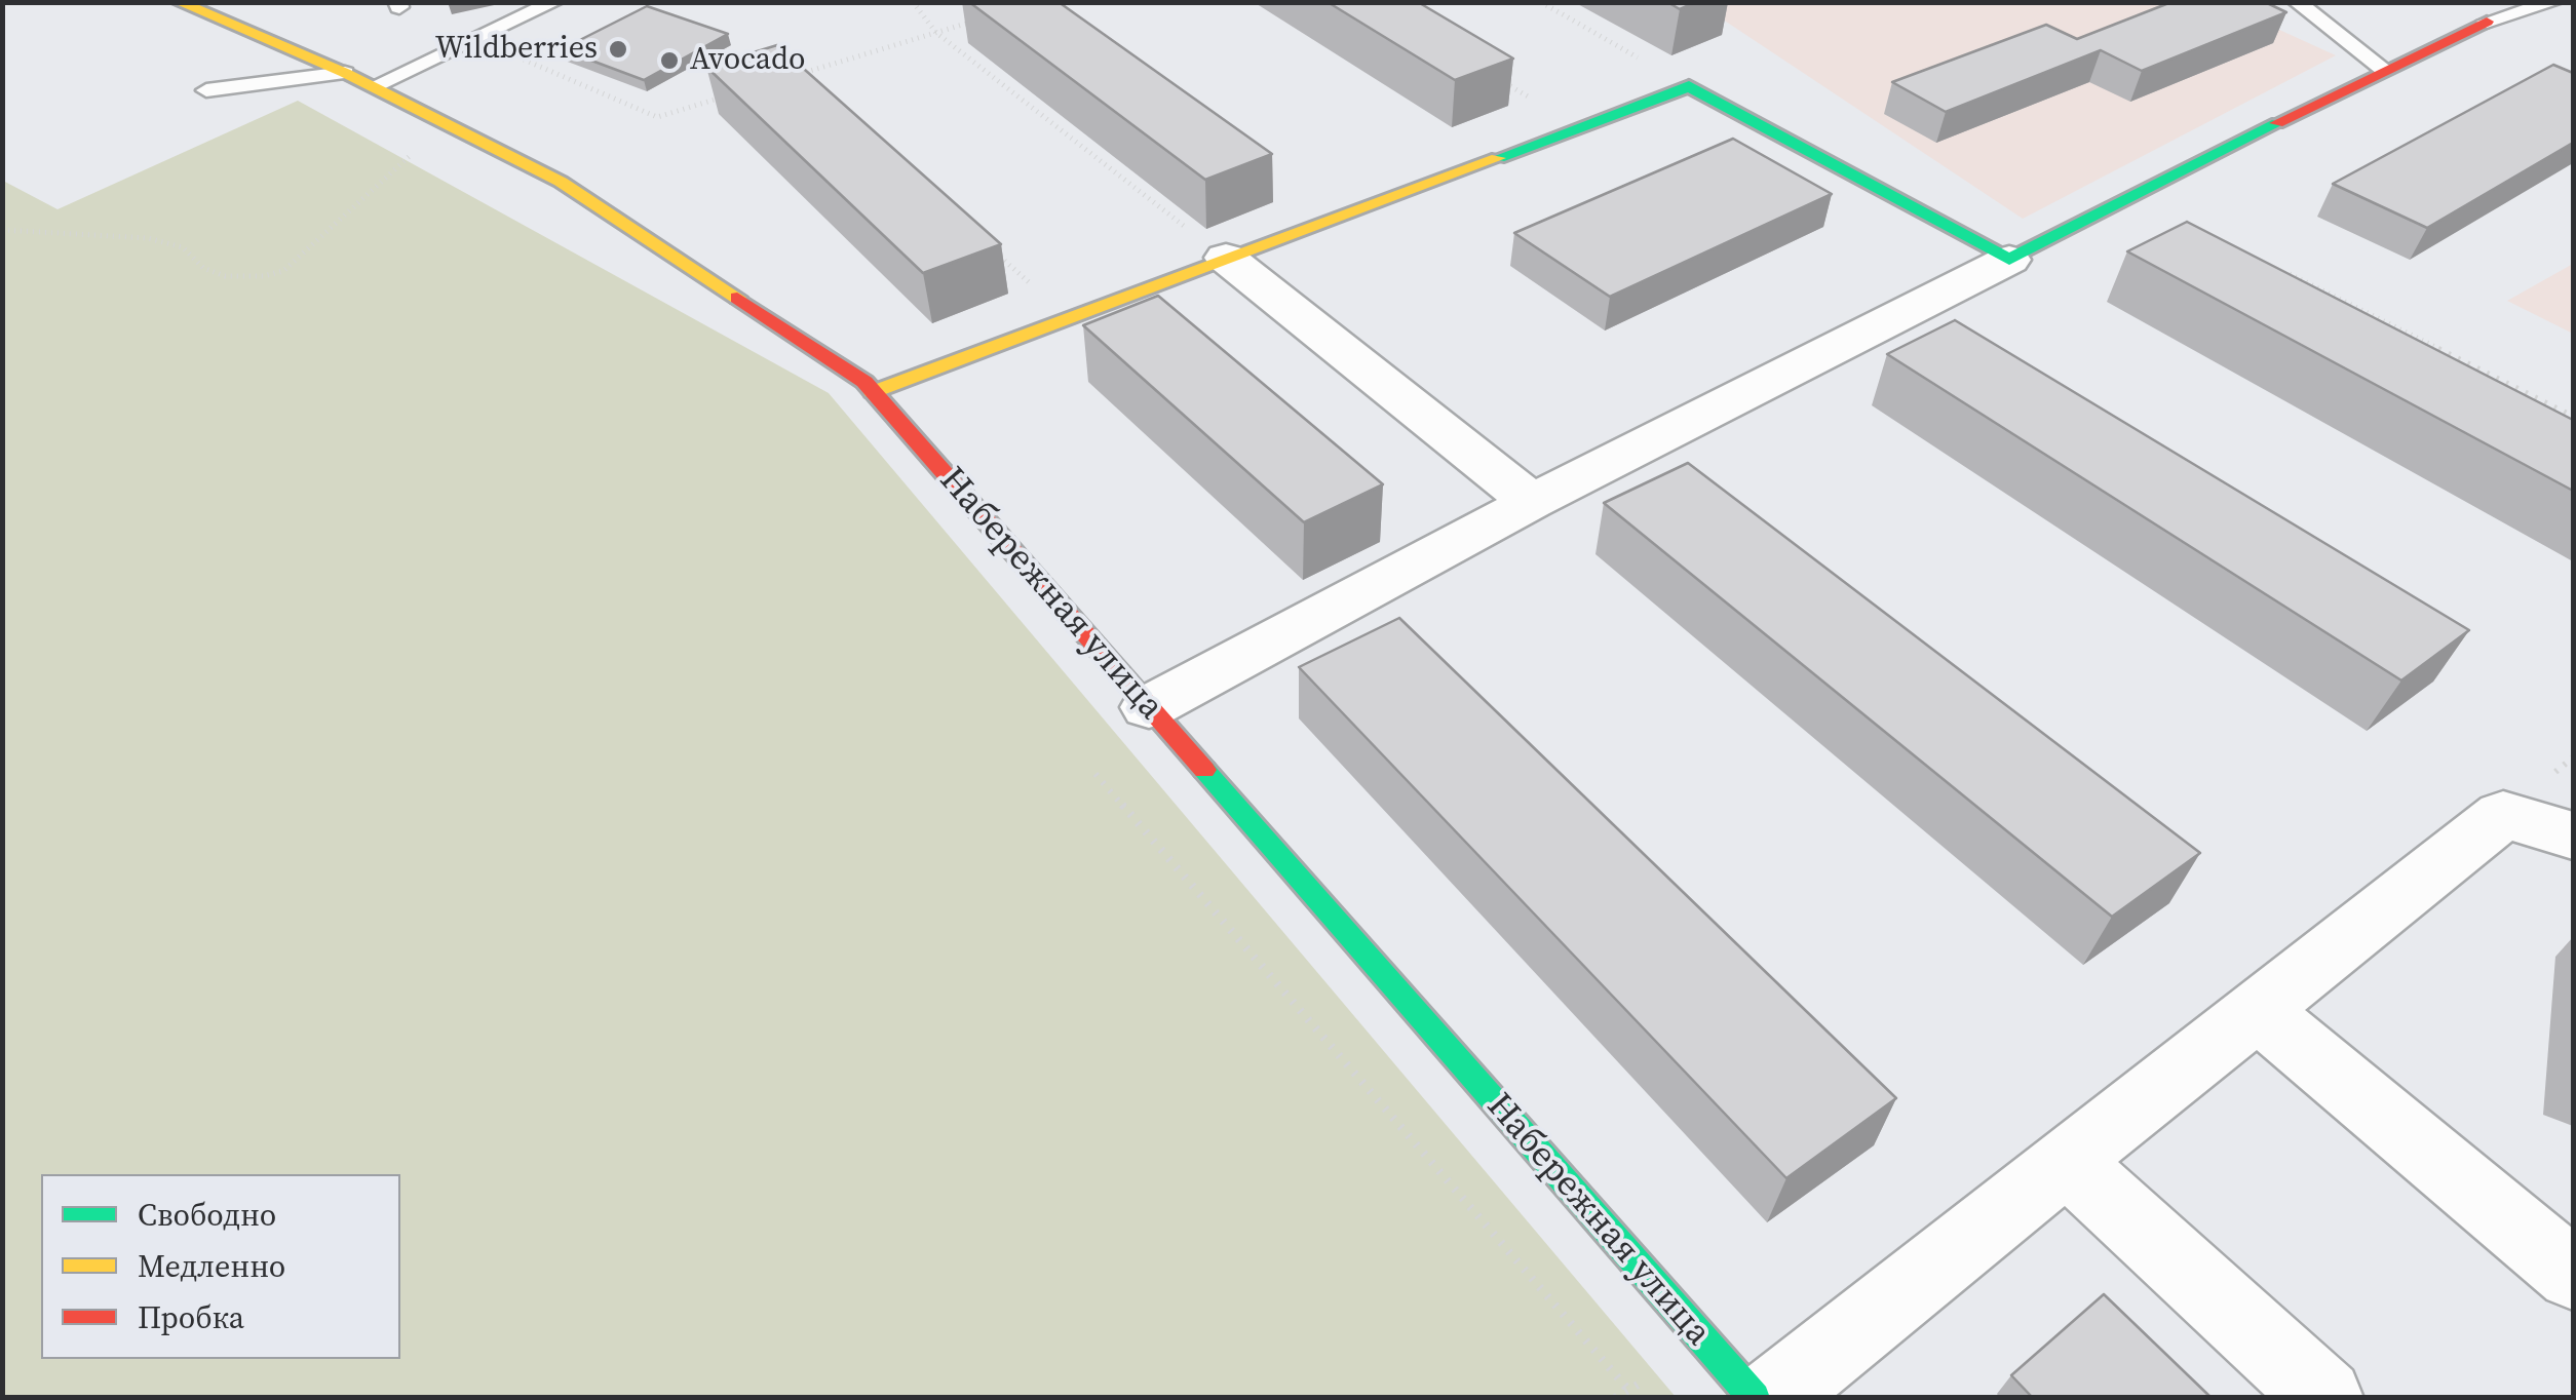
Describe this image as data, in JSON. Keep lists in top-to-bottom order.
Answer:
{
  "streets": {
    "street": ["Набережная улица"]
  },
  "places": ["Wildberries", "Avocado"],
  "legend": ["Свободно", "Медленно", "Пробка"]
}
